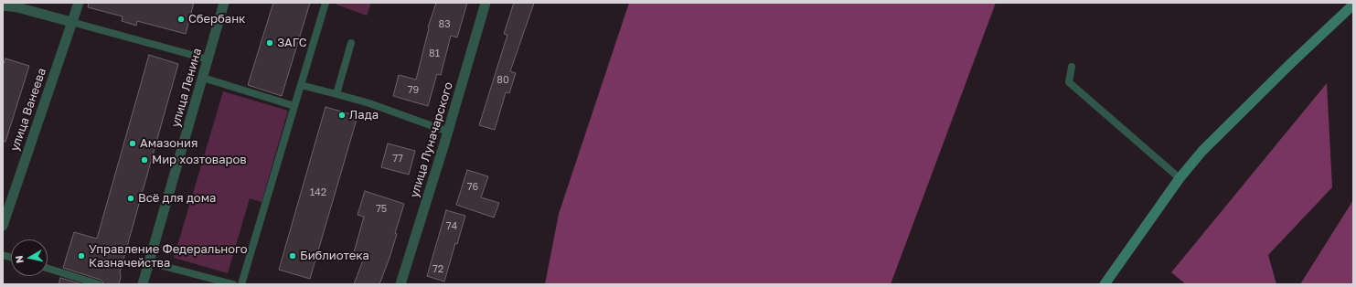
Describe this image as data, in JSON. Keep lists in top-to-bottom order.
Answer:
{
  "streets": {
    "street": ["улица Ленина", "улица Ванеева", "улица Луначарского"]
  },
  "places": [
    "Сбербанк",
    "ЗАГС",
    "Лада",
    "Амазония",
    "Мир хозтоваров",
    "Всё для дома",
    "Управление Федерального Казначейства",
    "Библиотека"
  ],
  "house_numbers": [
    "83",
    "81",
    "80",
    "79",
    "77",
    "76",
    "142",
    "75",
    "74",
    "72"
  ],
  "north": "left"
}
